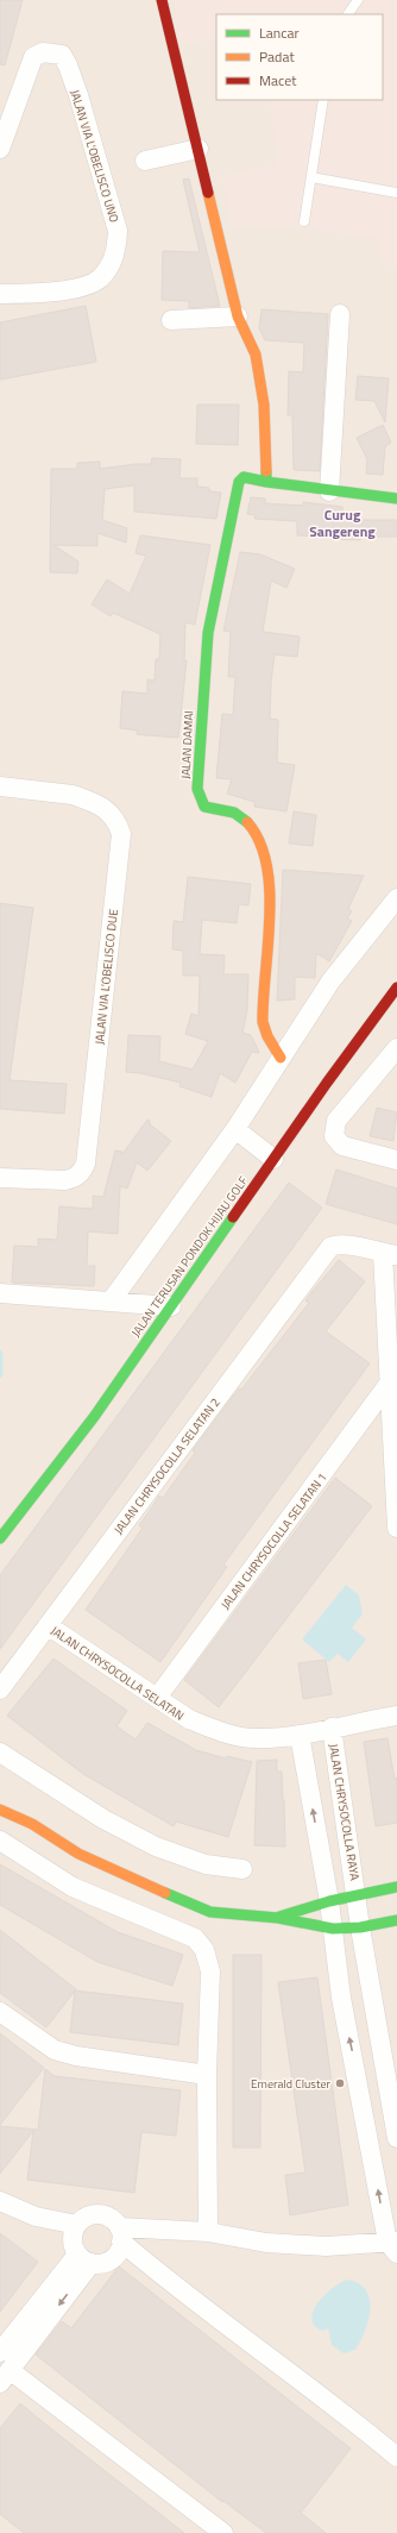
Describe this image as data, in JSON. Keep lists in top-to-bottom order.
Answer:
{
  "streets": {
    "street": [
      "JALAN VIA L'OBELISCO UNO",
      "JALAN DAMAI",
      "JALAN VIA L'OBELISCO DUE",
      "JALAN TERUSAN PONDOK HIJAU GOLF",
      "JALAN CHRYSOCOLLA SELATAN 2",
      "JALAN CHRYSOCOLLA SELATAN 1",
      "JALAN CHRYSOCOLLA SELATAN",
      "JALAN CHRYSOCOLLA RAYA"
    ]
  },
  "crossings": [
    ["JALAN CHRYSOCOLLA SELATAN 2", "JALAN CHRYSOCOLLA SELATAN"],
    ["JALAN CHRYSOCOLLA SELATAN 1", "JALAN CHRYSOCOLLA SELATAN"],
    ["JALAN CHRYSOCOLLA SELATAN", "JALAN CHRYSOCOLLA RAYA"]
  ],
  "districts": ["Curug Sangereng"],
  "places": ["Emerald Cluster"],
  "legend": ["Lancar", "Padat", "Macet"]
}
